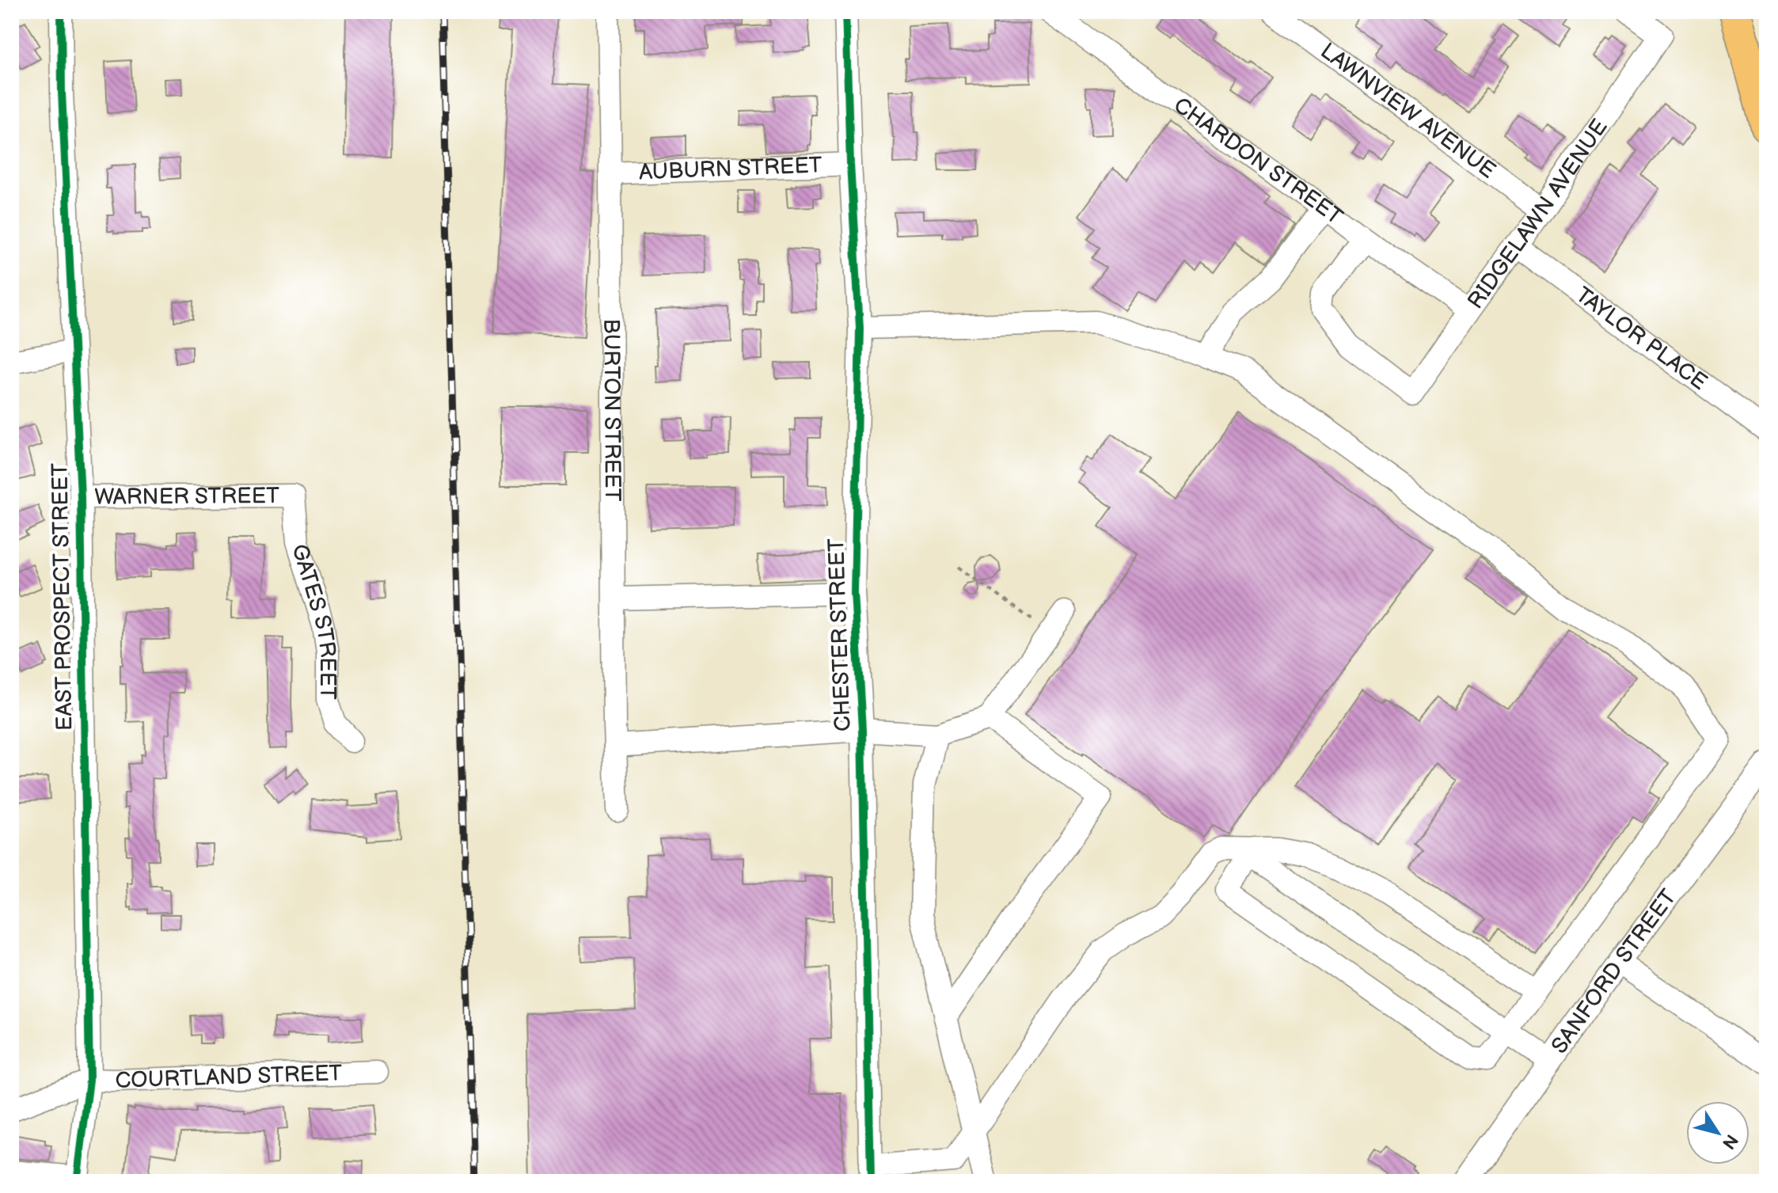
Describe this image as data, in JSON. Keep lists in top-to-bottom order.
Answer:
{
  "streets": {
    "street": [
      "LAWNVIEW AVENUE",
      "CHARDON STREET",
      "AUBURN STREET",
      "RIDGELAWN AVENUE",
      "TAYLOR PLACE",
      "BURTON STREET",
      "WARNER STREET",
      "EAST PROSPECT STREET",
      "GATES STREET",
      "CHESTER STREET",
      "SANFORD STREET",
      "COURTLAND STREET"
    ]
  },
  "crossings": [
    ["LAWNVIEW AVENUE", "RIDGELAWN AVENUE"],
    ["CHARDON STREET", "RIDGELAWN AVENUE"],
    ["AUBURN STREET", "BURTON STREET"],
    ["AUBURN STREET", "CHESTER STREET"],
    ["RIDGELAWN AVENUE", "TAYLOR PLACE"],
    ["WARNER STREET", "EAST PROSPECT STREET"],
    ["WARNER STREET", "GATES STREET"],
    ["EAST PROSPECT STREET", "COURTLAND STREET"]
  ],
  "north": "bottom right"
}
